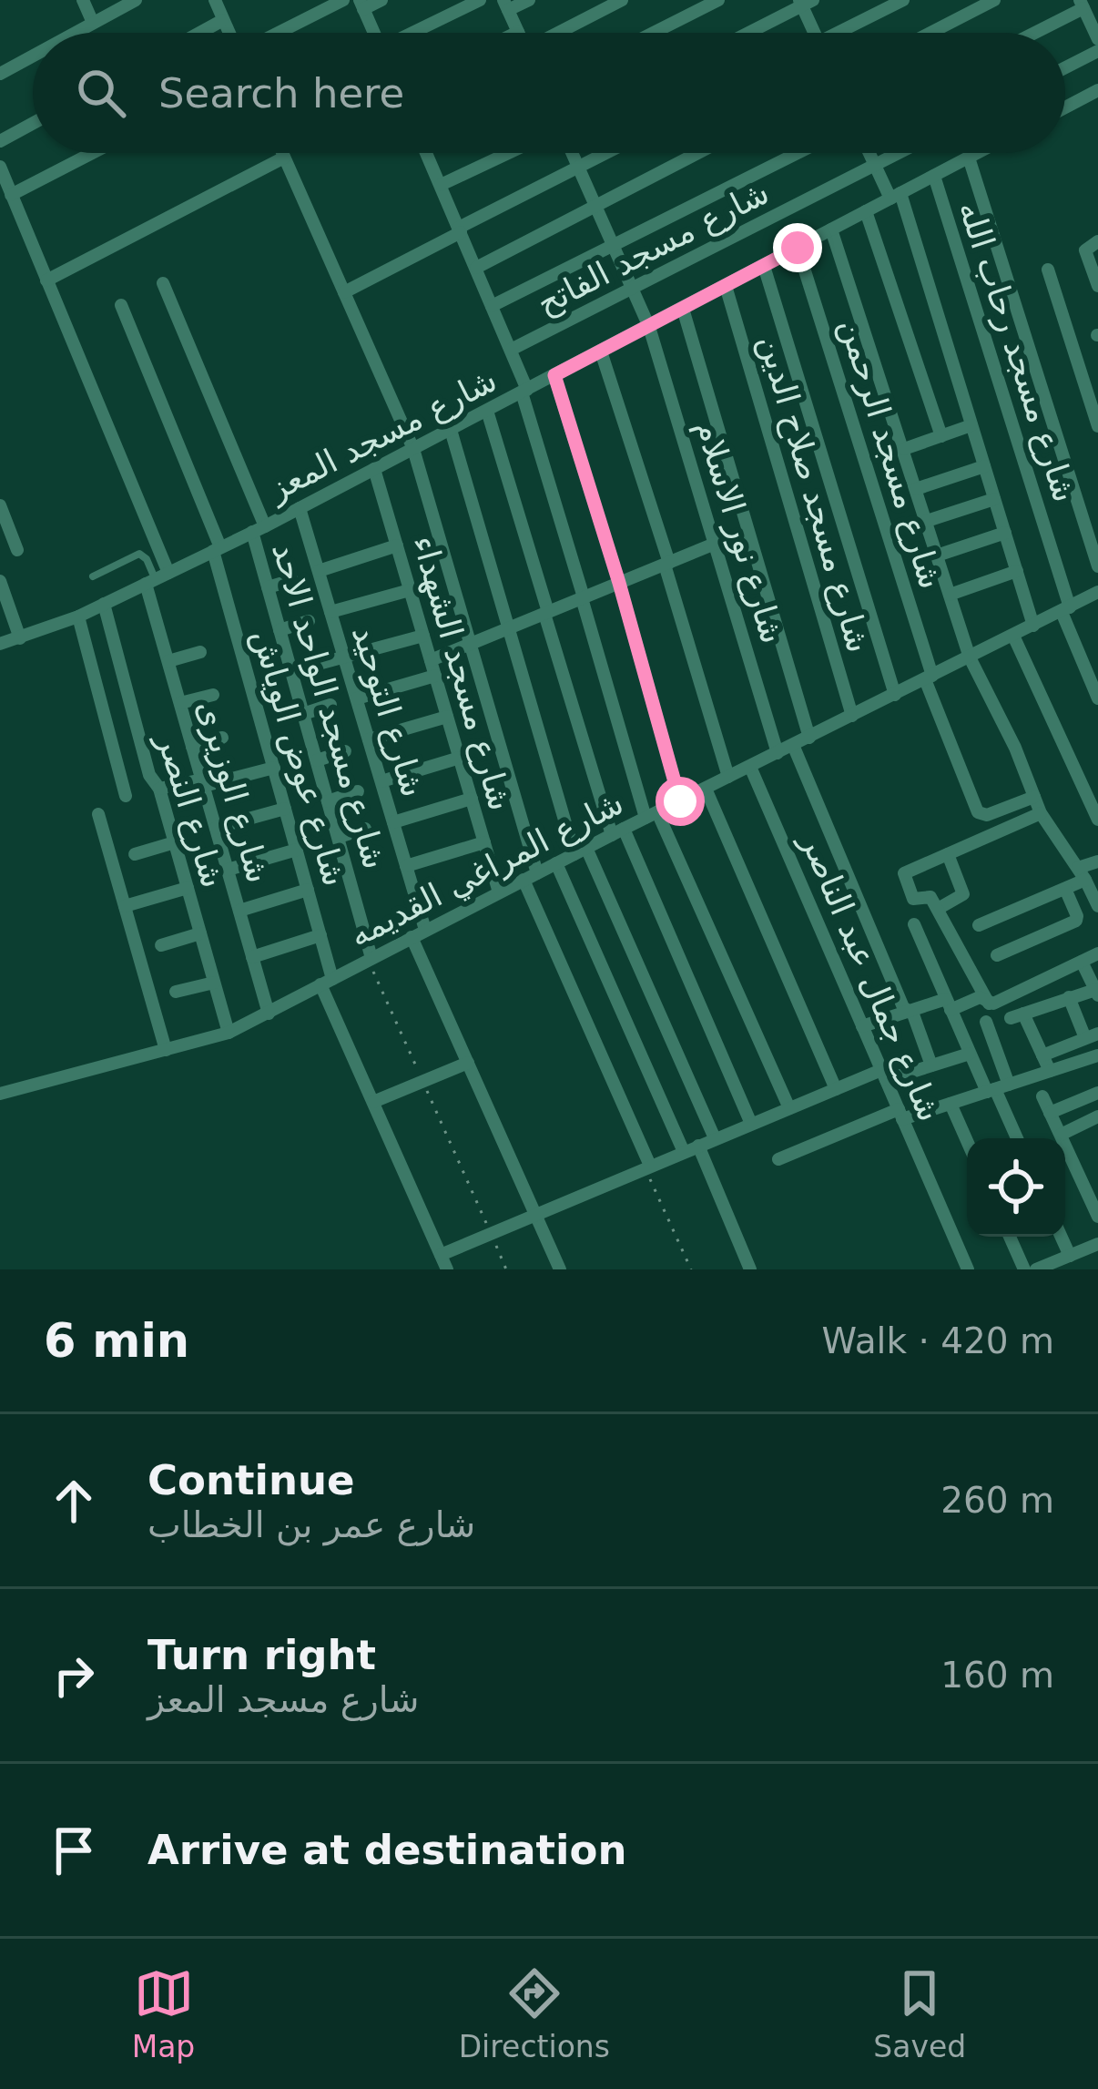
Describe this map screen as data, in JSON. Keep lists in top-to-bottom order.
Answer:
{
  "streets": {
    "street": [
      "شارع مسجد الفاتح",
      "شارع مسجد رحاب الله",
      "شارع مسجد المعز",
      "شارع مسجد الرحمن",
      "شارع مسجد صلاح الدين",
      "شارع نور الاسلام",
      "شارع مسجد الشهداء",
      "شارع مسجد الواحد الاحد",
      "شارع التوحيد",
      "شارع عوض الوياش",
      "شارع الوزيرى",
      "شارع النصر",
      "شارع المراغي القديمه",
      "شارع جمال عبد الناصر"
    ]
  },
  "crossings": [
    ["شارع مسجد الفاتح", "شارع نور الاسلام"],
    ["شارع مسجد رحاب الله", "شارع مسجد المعز"],
    ["شارع مسجد رحاب الله", "شارع المراغي القديمه"],
    ["شارع مسجد المعز", "شارع مسجد الرحمن"],
    ["شارع مسجد المعز", "شارع مسجد صلاح الدين"],
    ["شارع مسجد المعز", "شارع نور الاسلام"],
    ["شارع مسجد المعز", "شارع مسجد الشهداء"],
    ["شارع مسجد المعز", "شارع مسجد الواحد الاحد"],
    ["شارع مسجد المعز", "شارع التوحيد"],
    ["شارع مسجد المعز", "شارع عوض الوياش"],
    ["شارع مسجد المعز", "شارع الوزيرى"],
    ["شارع مسجد المعز", "شارع النصر"],
    ["شارع مسجد الرحمن", "شارع المراغي القديمه"],
    ["شارع مسجد صلاح الدين", "شارع المراغي القديمه"],
    ["شارع نور الاسلام", "شارع المراغي القديمه"],
    ["شارع مسجد الشهداء", "شارع المراغي القديمه"],
    ["شارع مسجد الواحد الاحد", "شارع المراغي القديمه"],
    ["شارع التوحيد", "شارع المراغي القديمه"],
    ["شارع عوض الوياش", "شارع المراغي القديمه"],
    ["شارع الوزيرى", "شارع المراغي القديمه"],
    ["شارع النصر", "شارع المراغي القديمه"],
    ["شارع المراغي القديمه", "شارع جمال عبد الناصر"]
  ],
  "page": {
    "search": "Search here",
    "heading": ["6 min", "Walk · 420 m"],
    "list": [
      ["Continue", "شارع عمر بن الخطاب", "260 m"],
      ["Turn right", "شارع مسجد المعز", "160 m"],
      "Arrive at destination"
    ],
    "nav": ["Map", "Directions", "Saved"]
  }
}
